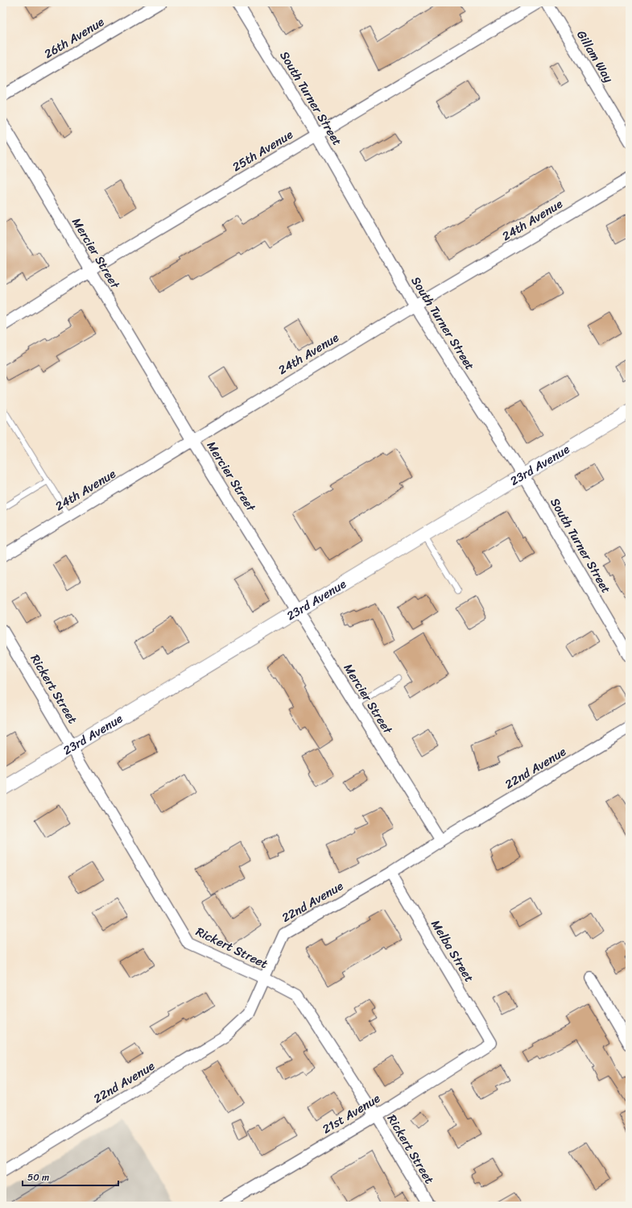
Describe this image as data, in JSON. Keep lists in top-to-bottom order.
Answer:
{
  "streets": {
    "street": [
      "26th Avenue",
      "Gillam Way",
      "South Turner Street",
      "25th Avenue",
      "24th Avenue",
      "Mercier Street",
      "23rd Avenue",
      "Rickert Street",
      "22nd Avenue",
      "Melba Street",
      "21st Avenue"
    ]
  },
  "crossings": [
    ["South Turner Street", "25th Avenue"],
    ["South Turner Street", "24th Avenue"],
    ["South Turner Street", "23rd Avenue"],
    ["25th Avenue", "Mercier Street"],
    ["24th Avenue", "Mercier Street"],
    ["Mercier Street", "23rd Avenue"],
    ["Mercier Street", "22nd Avenue"],
    ["23rd Avenue", "Rickert Street"],
    ["Rickert Street", "22nd Avenue"],
    ["Rickert Street", "21st Avenue"],
    ["22nd Avenue", "Melba Street"],
    ["Melba Street", "21st Avenue"]
  ],
  "scale_bar": "50 m"
}
